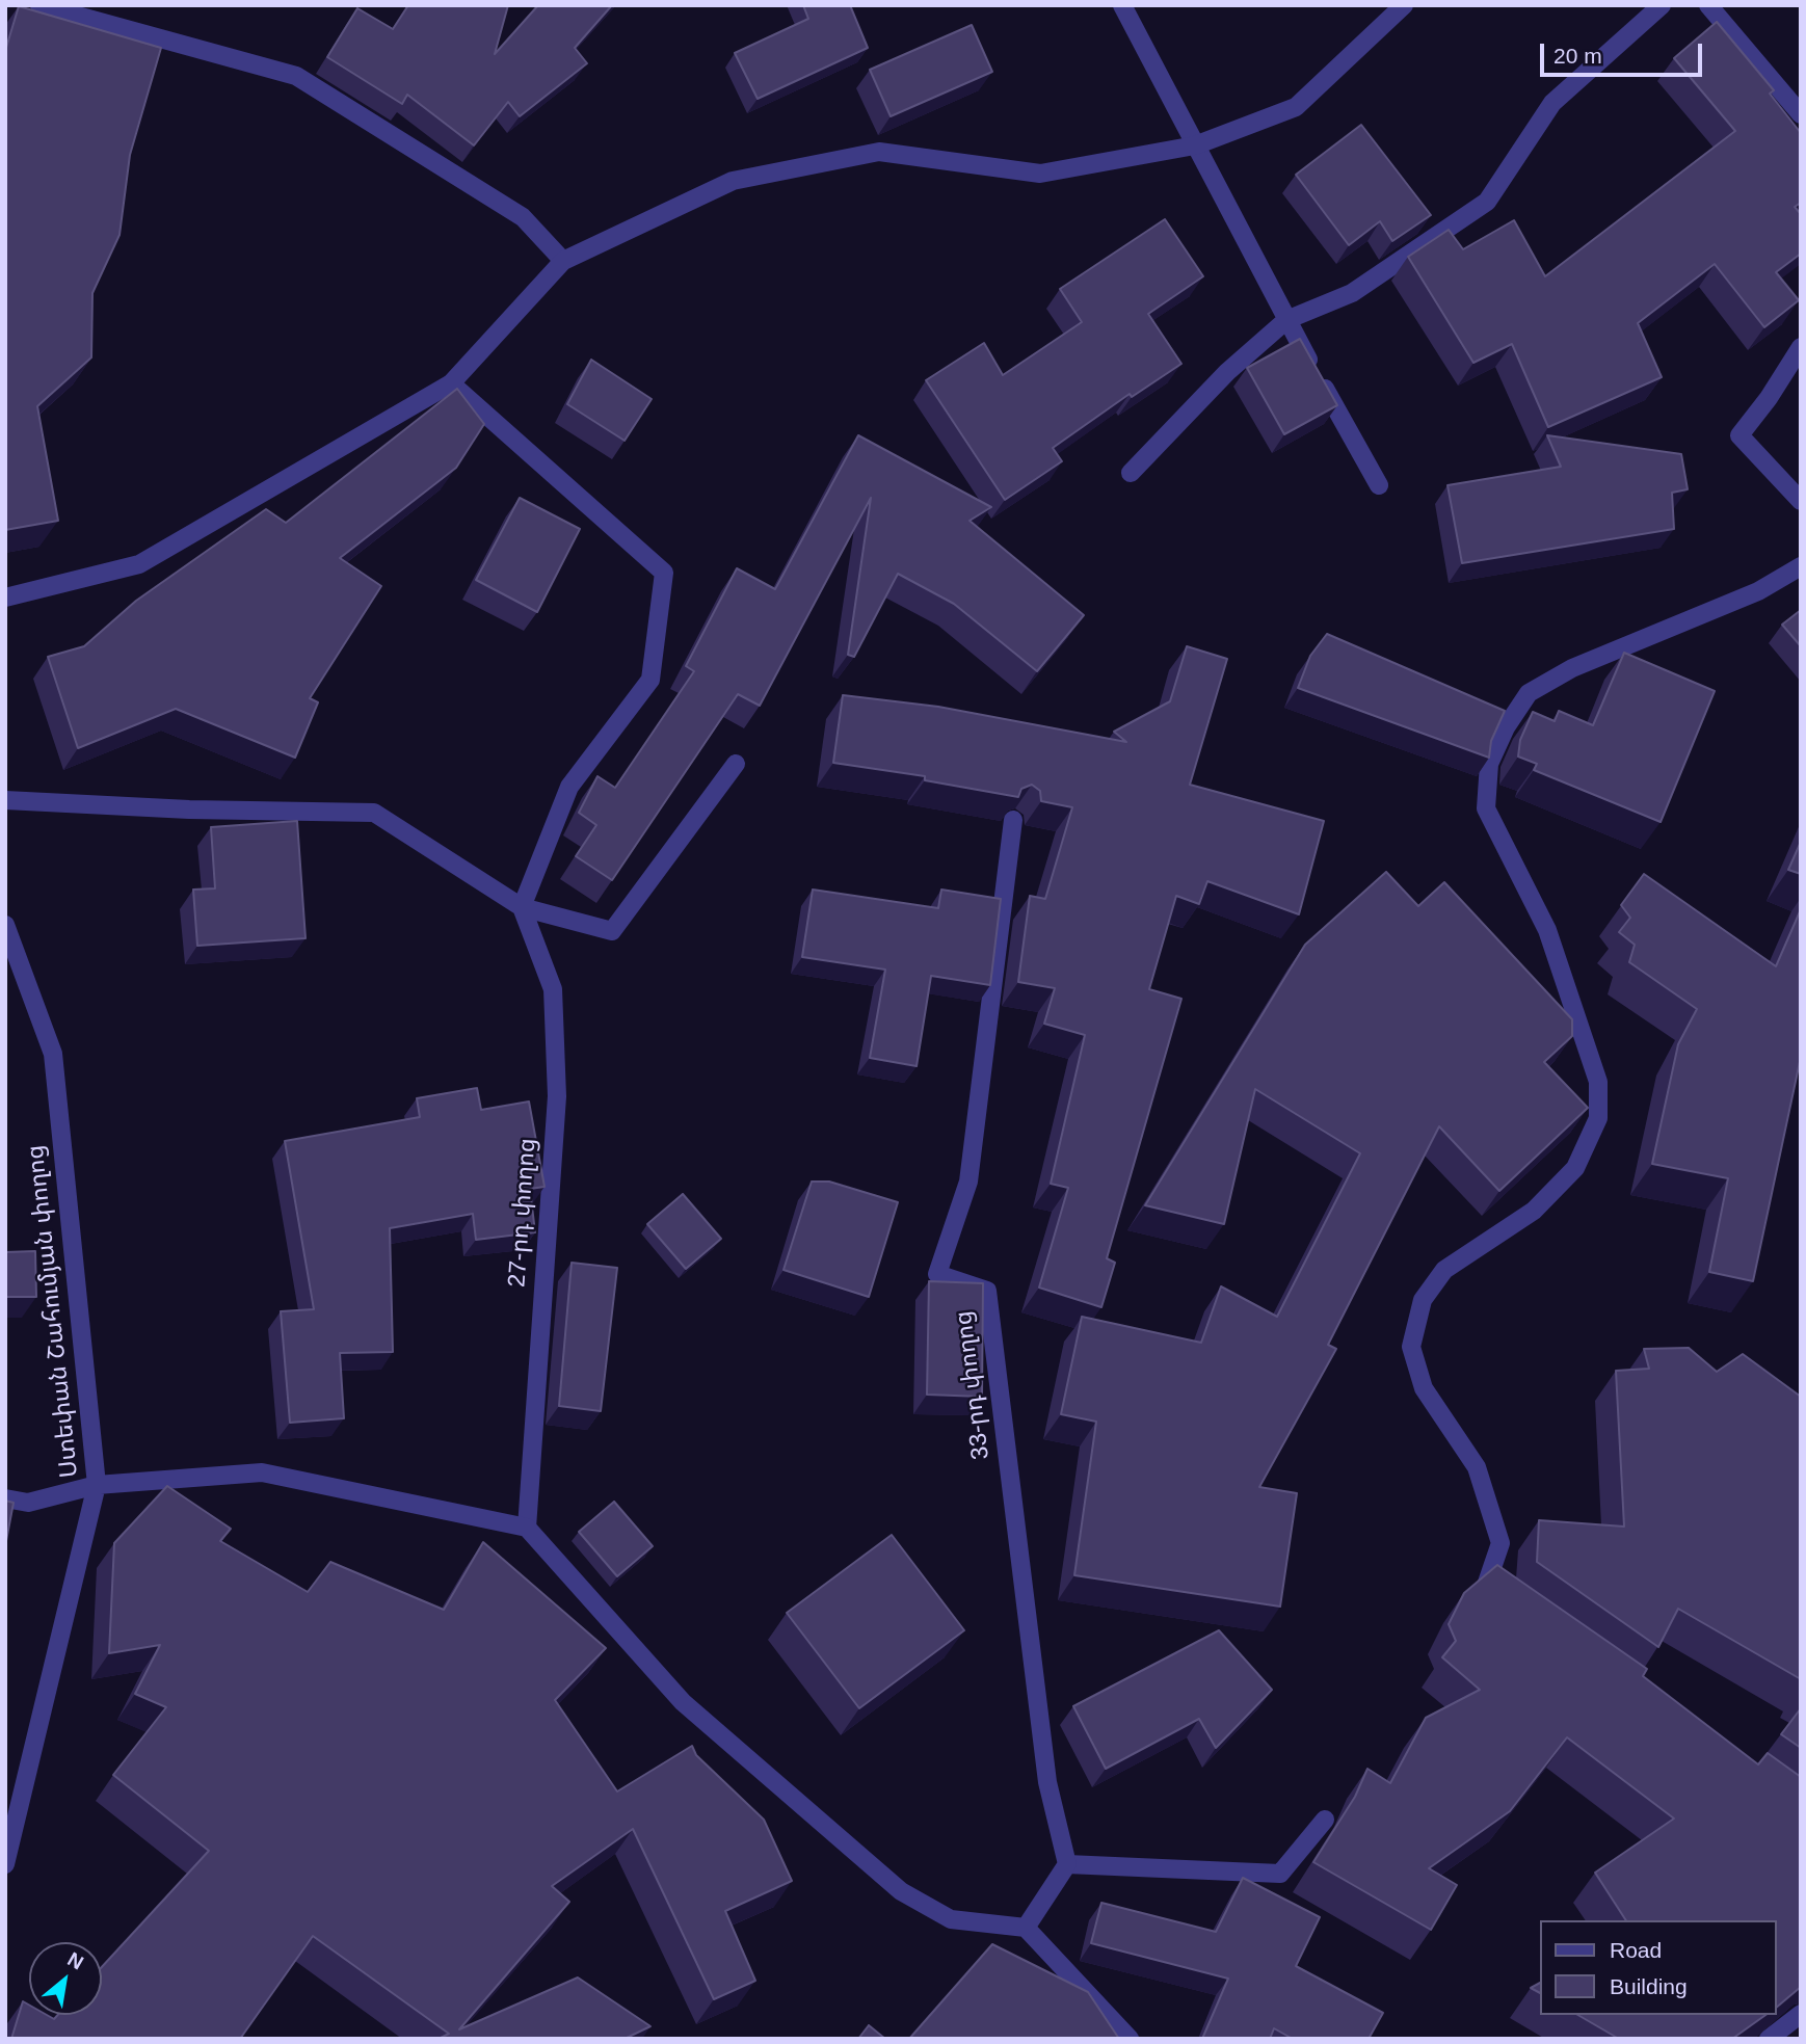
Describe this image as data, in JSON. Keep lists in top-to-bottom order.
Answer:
{
  "streets": {
    "street": ["27-րդ փողոց", "Ստեփան Շահումյան փողոց", "33-րդ փողոց"]
  },
  "legend": ["Road", "Building"],
  "scale_bar": "20 m",
  "north": "top right"
}
